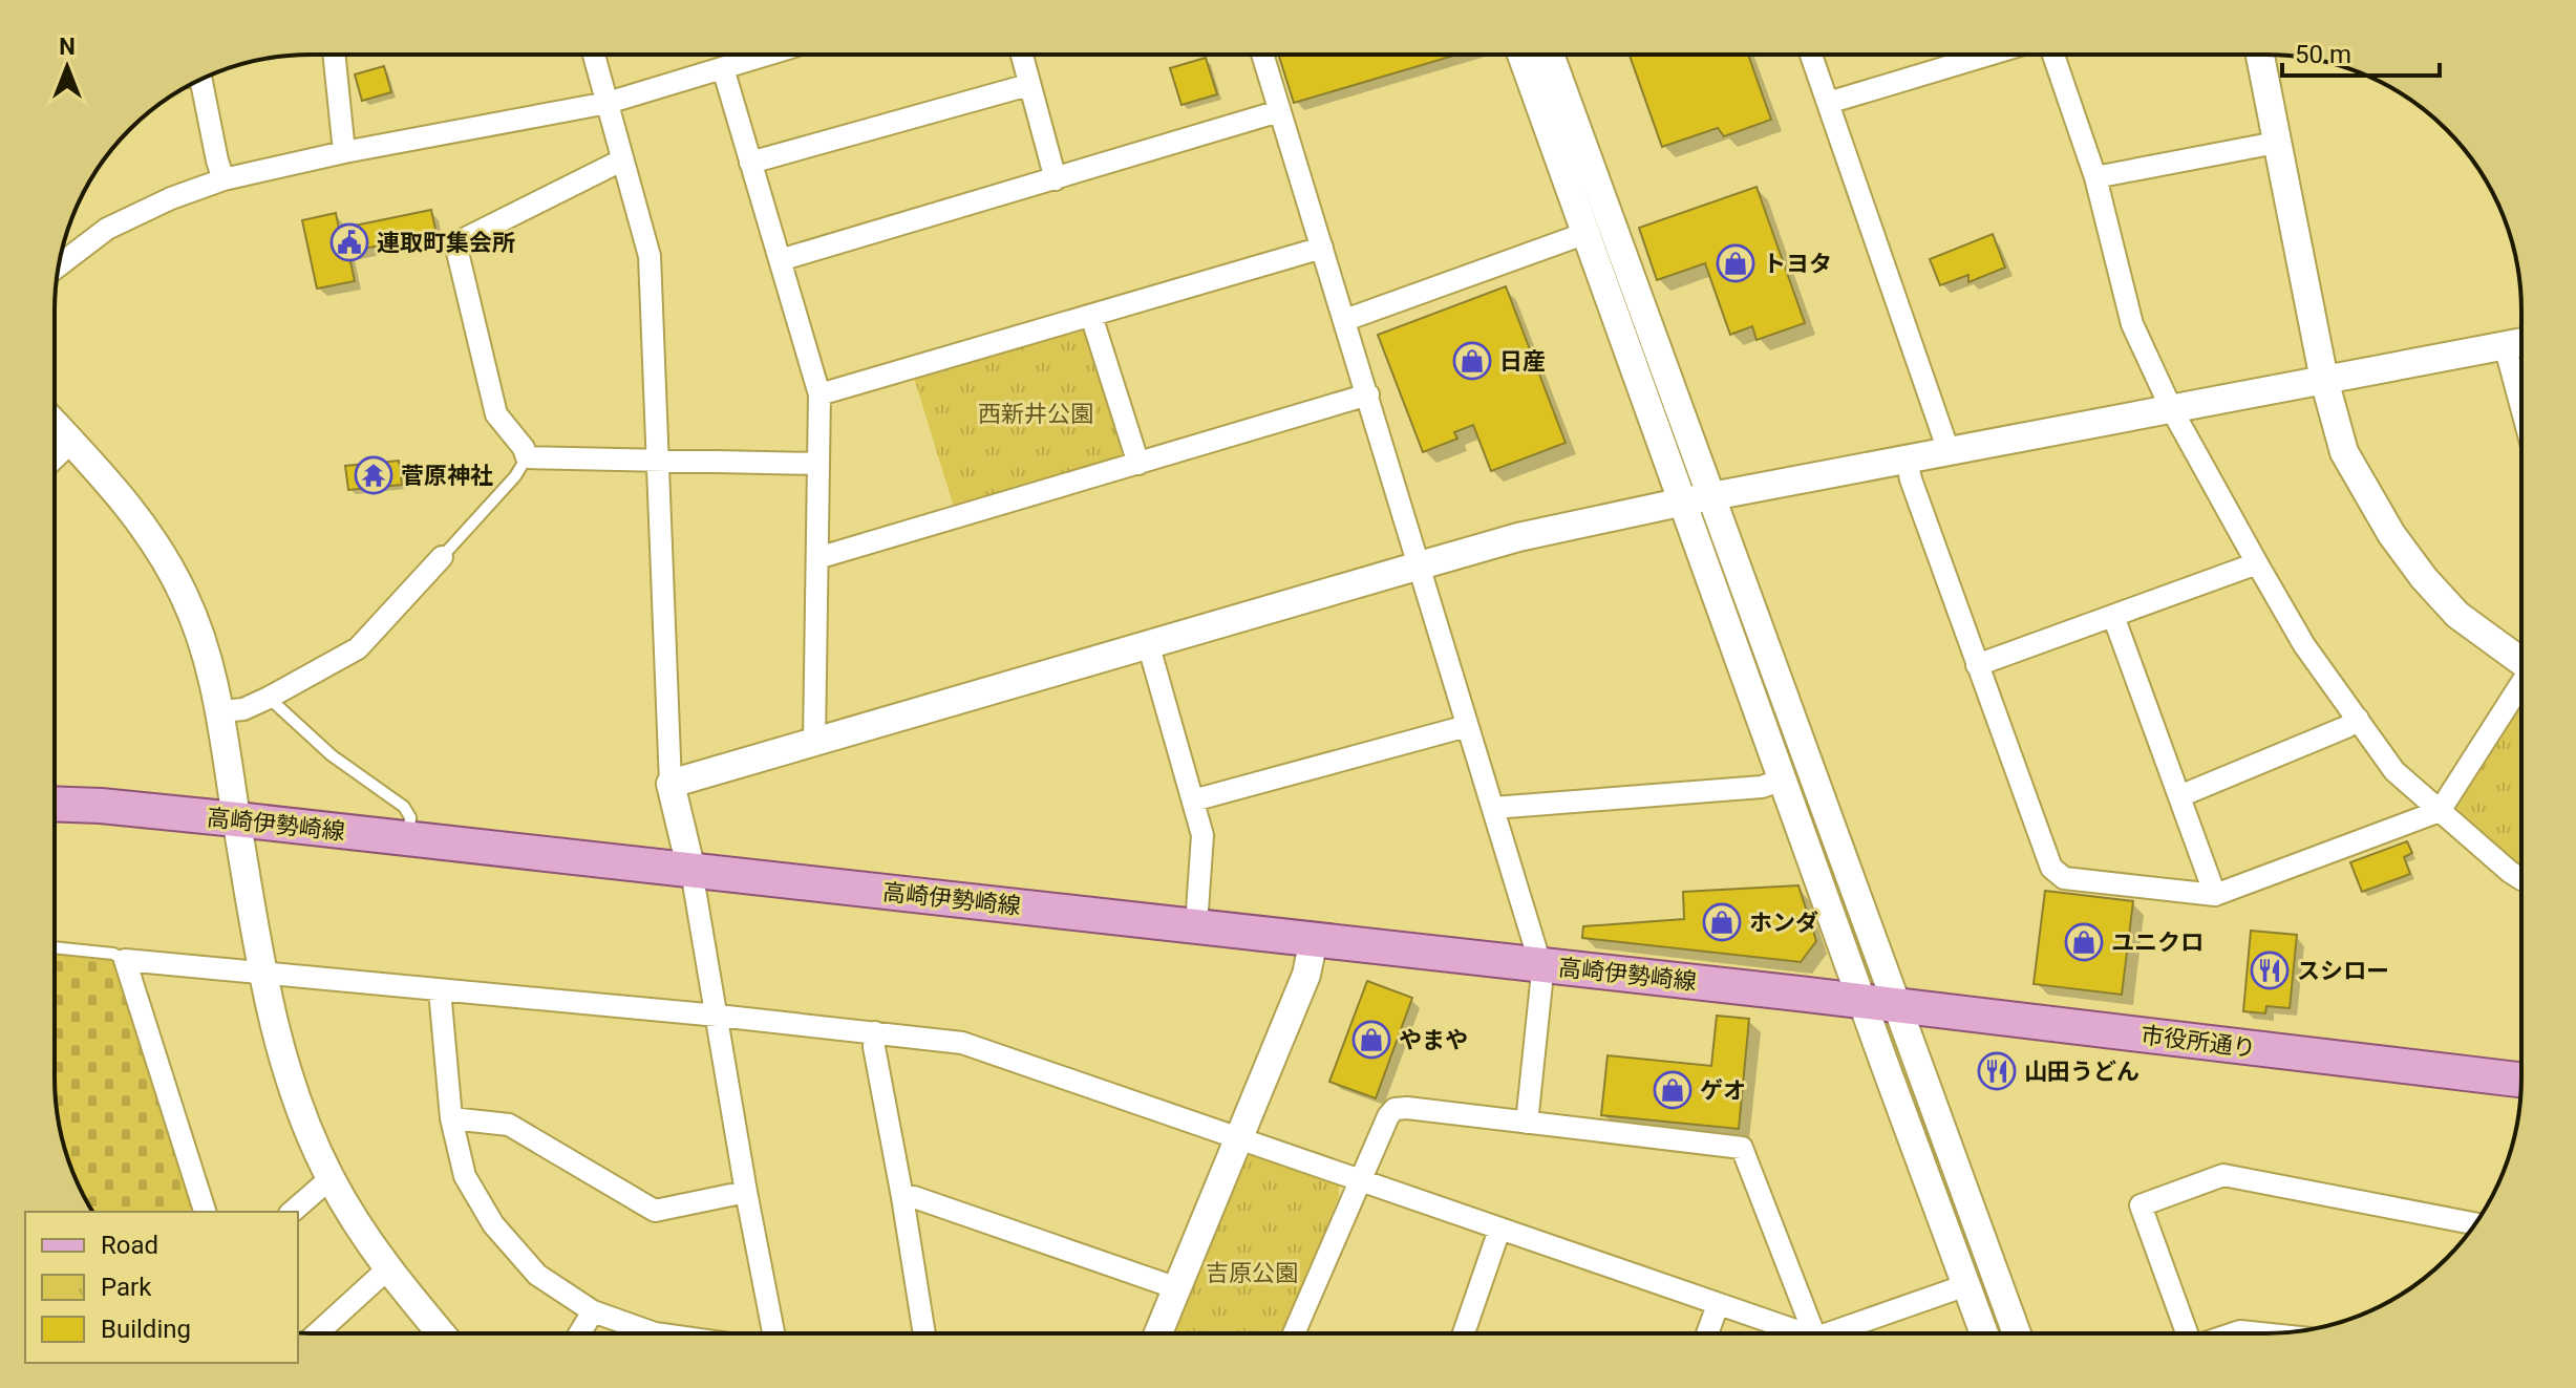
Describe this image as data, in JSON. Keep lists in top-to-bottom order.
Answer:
{
  "streets": {
    "main road": ["高崎伊勢崎線", "市役所通り"]
  },
  "crossings": [
    ["高崎伊勢崎線", "市役所通り"]
  ],
  "parks": ["西新井公園", "吉原公園"],
  "places": {
    "public building": ["連取町集会所"],
    "shop": [
      "トヨタ",
      "日産",
      "ホンダ",
      "ユニクロ",
      "やまや",
      "ゲオ"
    ],
    "temple": ["菅原神社"],
    "restaurant": ["スシロー", "山田うどん"]
  },
  "legend": ["Road", "Park", "Building"],
  "scale_bar": "50 m",
  "north": "top"
}
